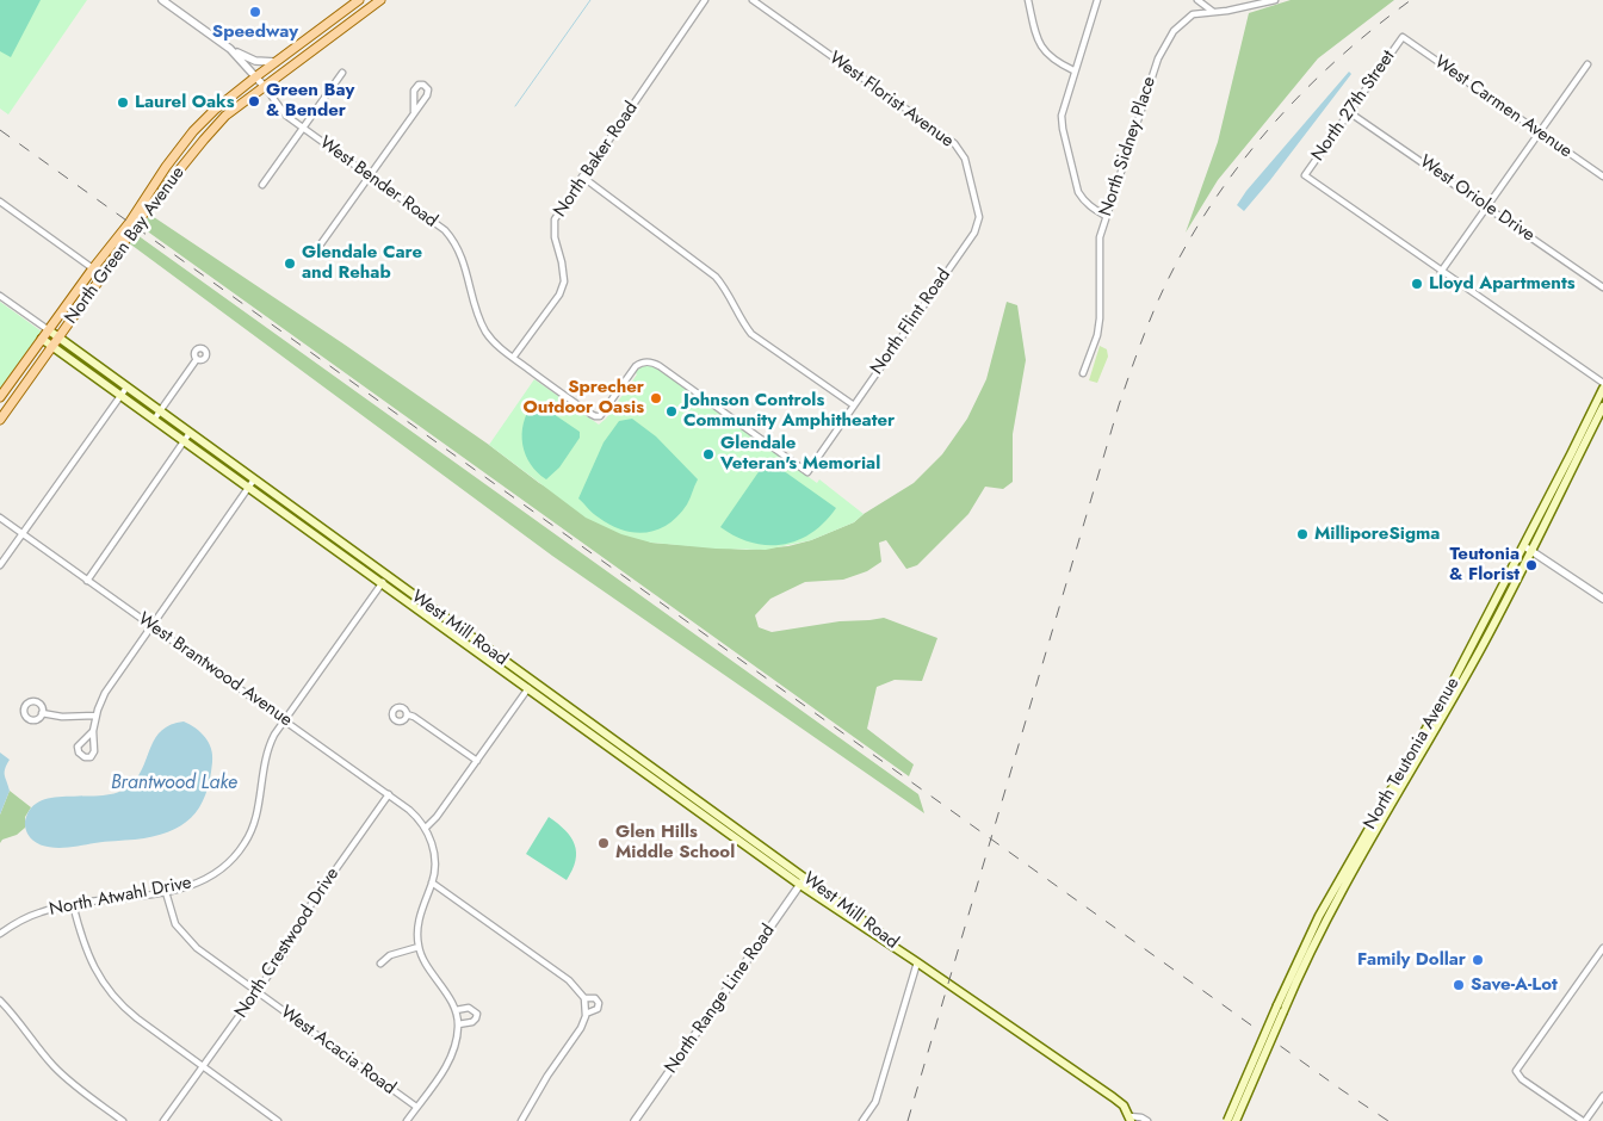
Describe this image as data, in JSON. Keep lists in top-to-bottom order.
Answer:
{
  "streets": {
    "main road": ["North Green Bay Avenue", "West Mill Road", "North Teutonia Avenue"],
    "street": [
      "West Florist Avenue",
      "North 27th Street",
      "West Carmen Avenue",
      "North Sidney Place",
      "North Baker Road",
      "West Bender Road",
      "West Oriole Drive",
      "North Flint Road",
      "West Brantwood Avenue",
      "North Atwahl Drive",
      "North Crestwood Drive",
      "North Range Line Road",
      "West Acacia Road"
    ]
  },
  "crossings": [
    ["West Florist Avenue", "North Flint Road"],
    ["North 27th Street", "West Carmen Avenue"],
    ["North 27th Street", "West Oriole Drive"],
    ["North Baker Road", "West Bender Road"],
    ["West Bender Road", "North Green Bay Avenue"],
    ["West Bender Road", "North Flint Road"],
    ["North Green Bay Avenue", "West Mill Road"],
    ["West Mill Road", "North Atwahl Drive"],
    ["West Mill Road", "North Range Line Road"],
    ["West Brantwood Avenue", "North Atwahl Drive"],
    ["West Brantwood Avenue", "North Crestwood Drive"],
    ["North Atwahl Drive", "West Acacia Road"],
    ["North Crestwood Drive", "West Acacia Road"]
  ],
  "water": ["Brantwood Lake"],
  "places": [
    "Speedway",
    "Green Bay & Bender",
    "Laurel Oaks",
    "Glendale Care and Rehab",
    "Lloyd Apartments",
    "Sprecher Outdoor Oasis",
    "Johnson Controls Community Amphitheater",
    "Glendale Veteran's Memorial",
    "MilliporeSigma",
    "Teutonia & Florist",
    "Glen Hills Middle School",
    "Family Dollar",
    "Save-A-Lot"
  ]
}
